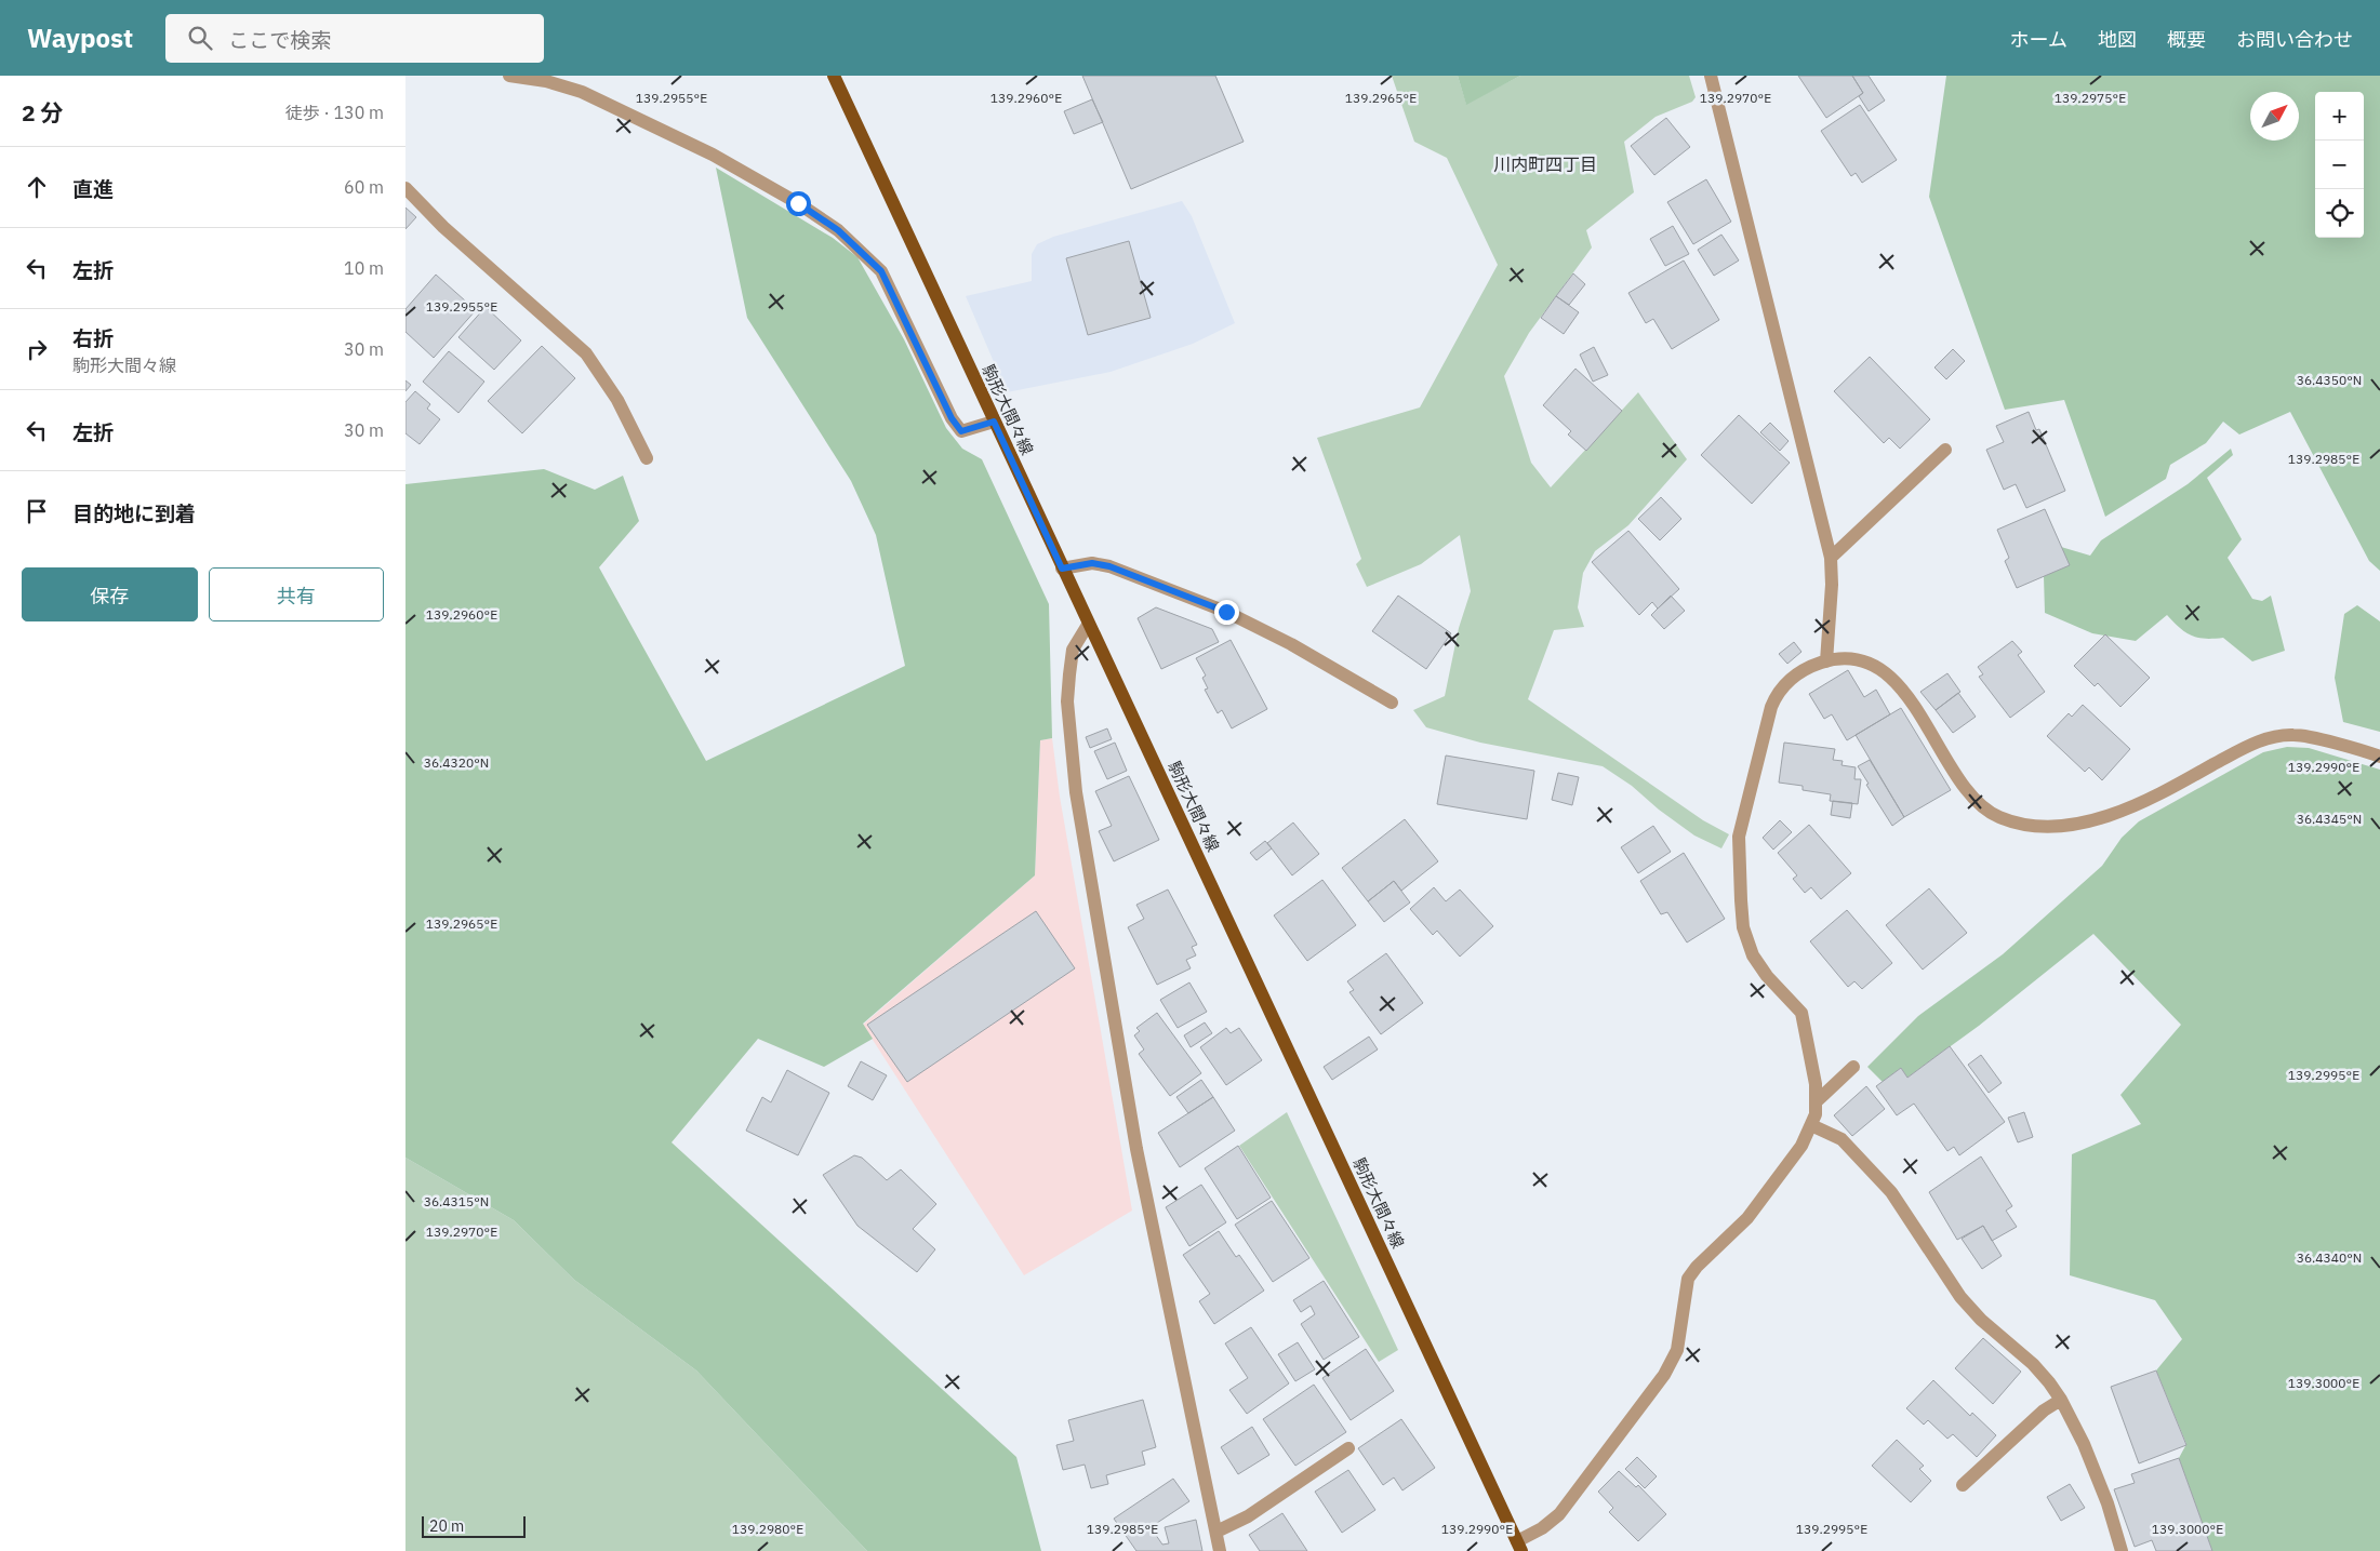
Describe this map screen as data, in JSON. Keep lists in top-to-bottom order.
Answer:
{
  "streets": {
    "main road": ["駒形大間々線"]
  },
  "districts": ["川内町四丁目"],
  "scale_bar": "20 m",
  "north": "top right",
  "page": {
    "header": "Waypost",
    "search": "ここで検索",
    "nav": [
      "ホーム",
      "地図",
      "概要",
      "お問い合わせ"
    ],
    "heading": ["2 分", "徒歩 · 130 m"],
    "map_buttons": ["+", "−"],
    "list": [
      ["直進", "60 m"],
      ["左折", "10 m"],
      ["右折", "駒形大間々線", "30 m"],
      ["左折", "30 m"],
      "目的地に到着"
    ],
    "buttons": ["保存", "共有"],
    "scale": "20 m"
  },
  "coordinates": [
    "139.2955°E",
    "139.2960°E",
    "139.2965°E",
    "139.2970°E",
    "139.2975°E",
    "36.4350°N",
    "139.2985°E",
    "36.4320°N",
    "139.2990°E",
    "36.4345°N",
    "139.2995°E",
    "36.4315°N",
    "36.4340°N",
    "139.3000°E",
    "139.2980°E"
  ]
}
